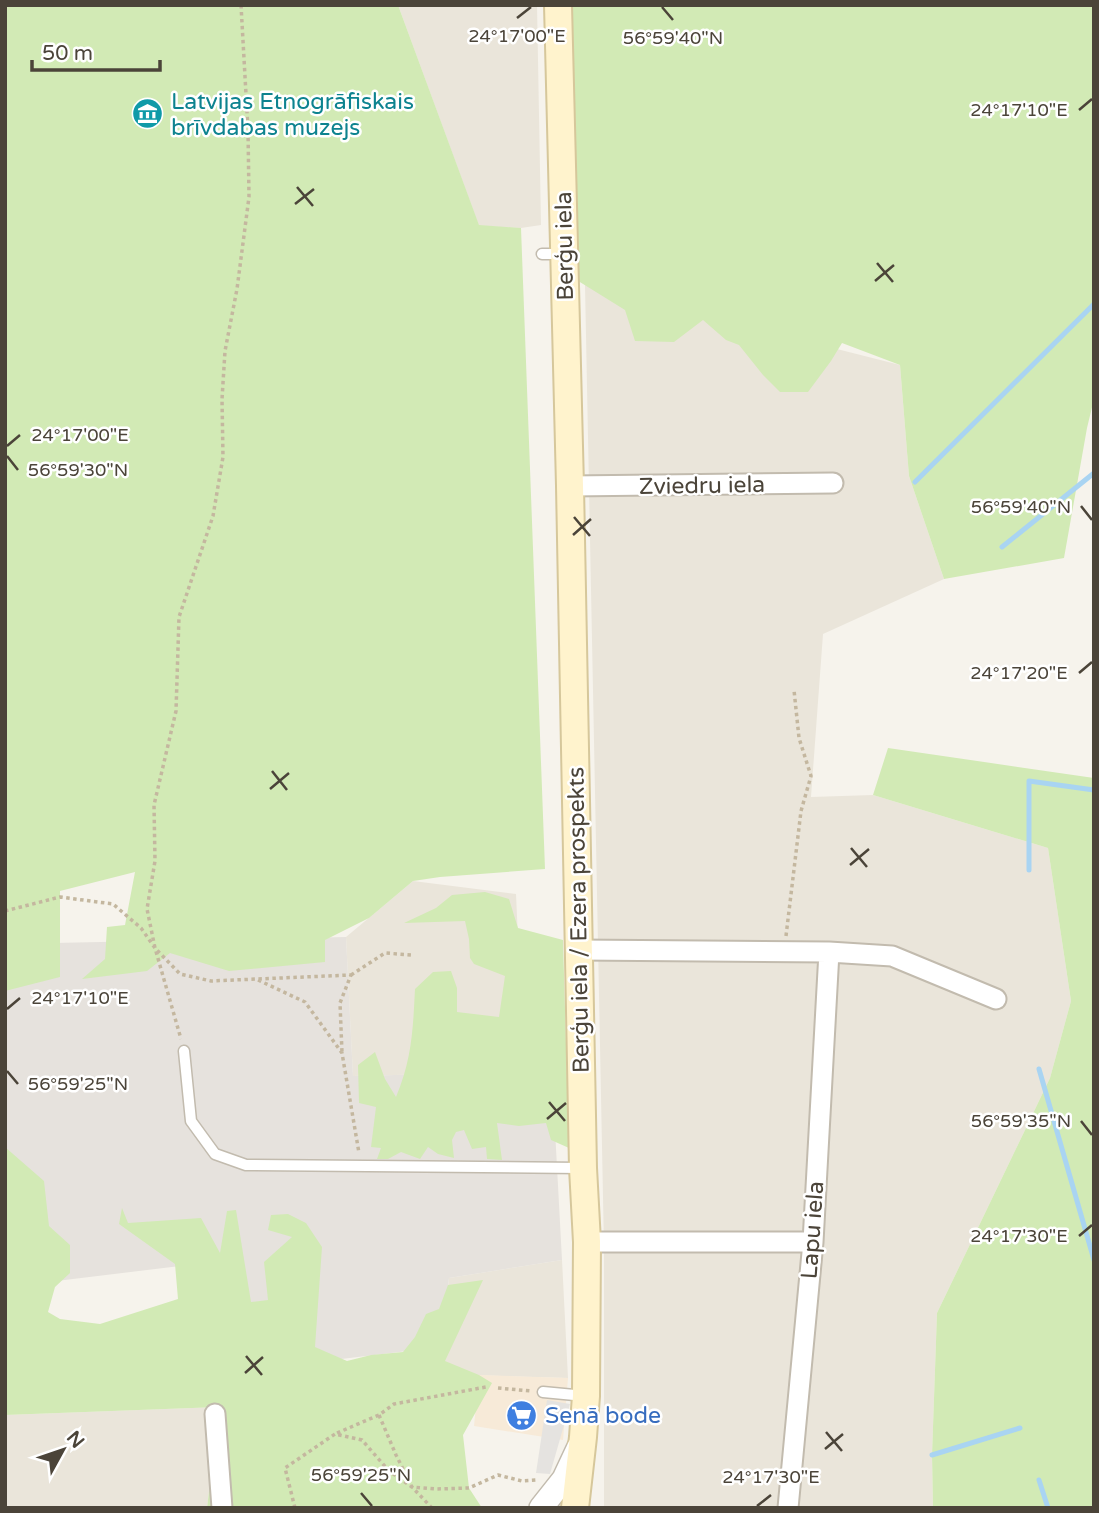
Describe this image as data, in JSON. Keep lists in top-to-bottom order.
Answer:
{
  "streets": {
    "main road": ["Berģu iela", "Berģu iela / Ezera prospekts"],
    "street": ["Zviedru iela", "Lapu iela"]
  },
  "crossings": [
    ["Berģu iela", "Zviedru iela"],
    ["Berģu iela", "Berģu iela / Ezera prospekts"],
    ["Zviedru iela", "Berģu iela / Ezera prospekts"]
  ],
  "places": {
    "museum": ["Latvijas Etnogrāfiskais brīvdabas muzejs"],
    "supermarket": ["Senā bode"]
  },
  "scale_bar": "50 m",
  "north": "top right",
  "coordinates": [
    "24°17'00\"E",
    "56°59'40\"N",
    "24°17'10\"E",
    "56°59'30\"N",
    "24°17'20\"E",
    "56°59'25\"N",
    "56°59'35\"N",
    "24°17'30\"E"
  ]
}
